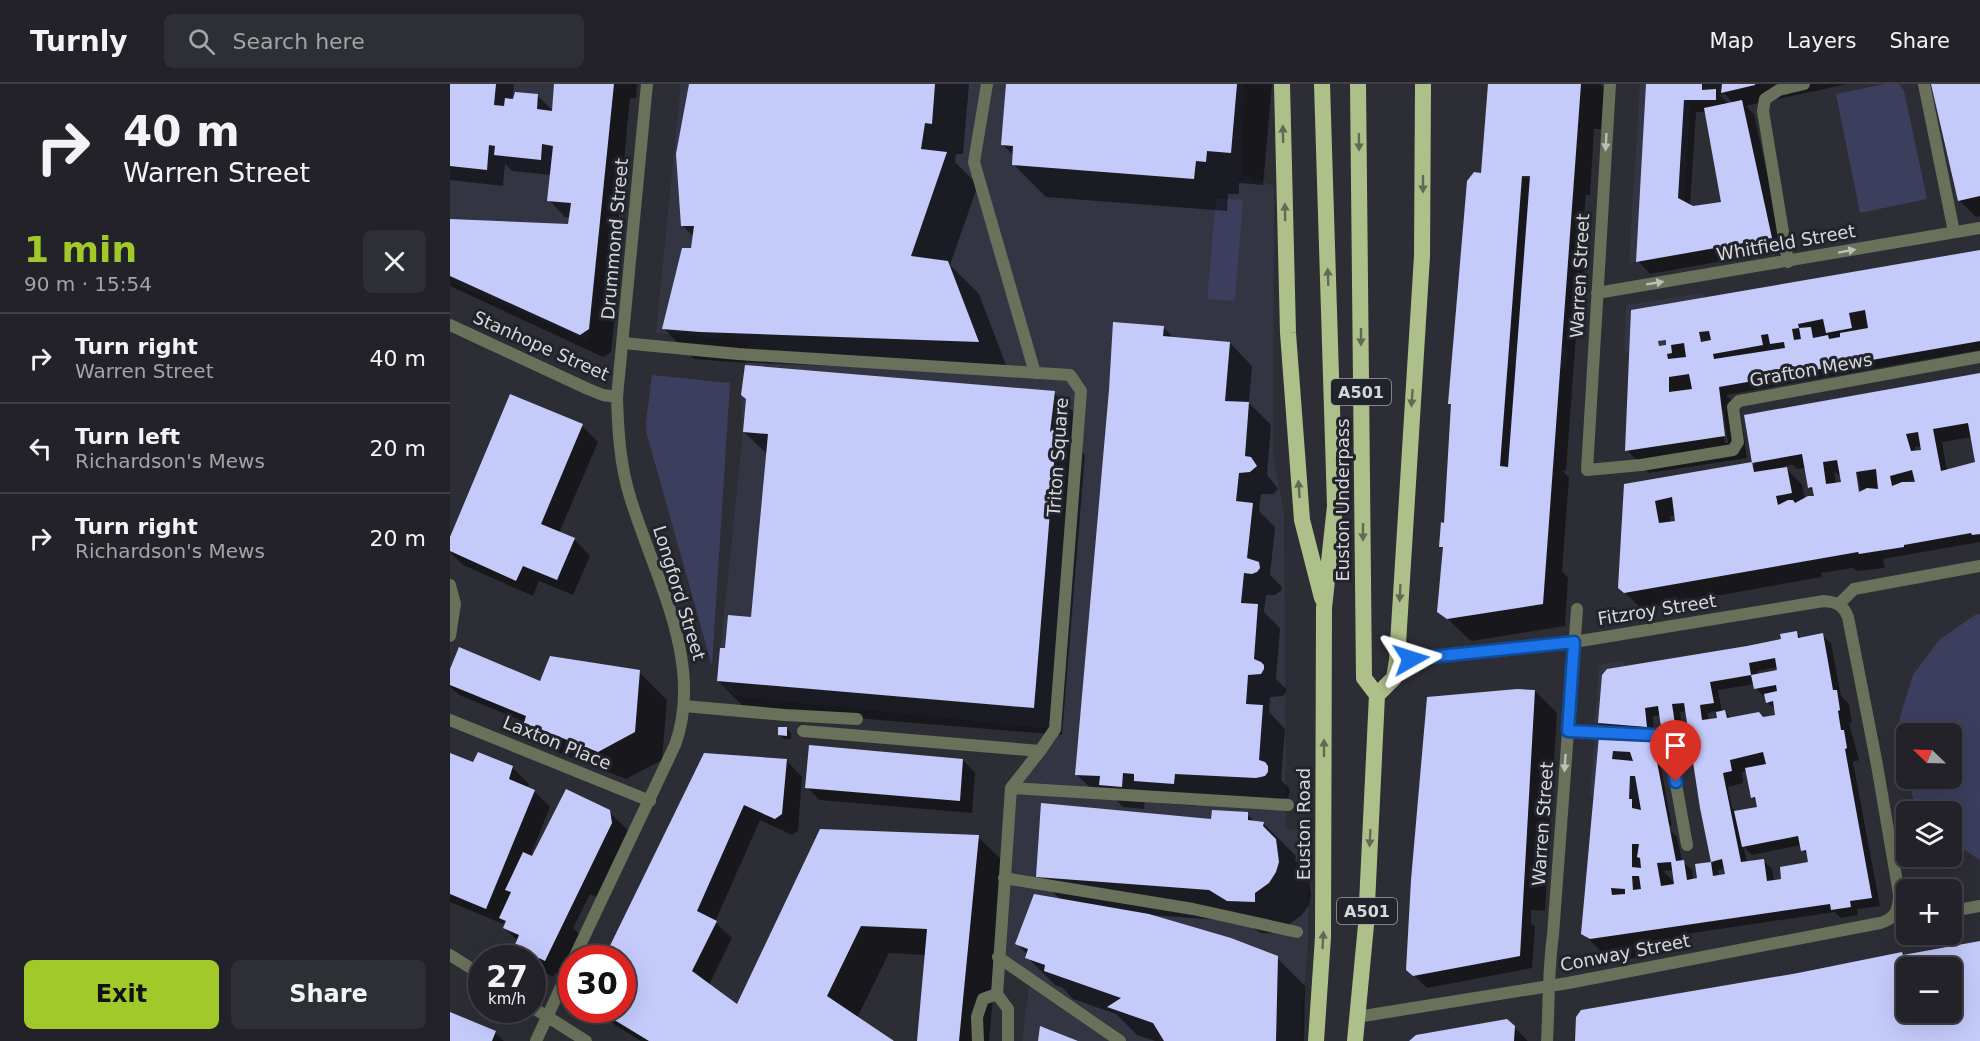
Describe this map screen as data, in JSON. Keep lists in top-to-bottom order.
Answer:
{
  "streets": {
    "highway": ["A501", "Euston Underpass", "Euston Road"],
    "street": [
      "Drummond Street",
      "Whitfield Street",
      "Warren Street",
      "Stanhope Street",
      "Grafton Mews",
      "Triton Square",
      "Longford Street",
      "Fitzroy Street",
      "Laxton Place",
      "Conway Street"
    ]
  },
  "crossings": [
    ["Drummond Street", "Stanhope Street"],
    ["Drummond Street", "Triton Square"],
    ["Drummond Street", "Longford Street"],
    ["Whitfield Street", "Warren Street"],
    ["Warren Street", "Grafton Mews"],
    ["Warren Street", "Fitzroy Street"],
    ["Warren Street", "Conway Street"],
    ["Stanhope Street", "Longford Street"],
    ["A501", "Euston Underpass"],
    ["A501", "Fitzroy Street"],
    ["A501", "Euston Road"],
    ["A501", "Conway Street"],
    ["Euston Underpass", "Euston Road"],
    ["Longford Street", "Laxton Place"]
  ],
  "one_way": ["Whitfield Street", "Warren Street"],
  "north": "top left",
  "page": {
    "header": "Turnly",
    "search": "Search here",
    "nav": ["Map", "Layers", "Share"],
    "turn": ["40 m", "Warren Street"],
    "heading": ["1 min", "90 m · 15:54"],
    "list": [
      {
        "name": "Turn right",
        "note": "Warren Street",
        "value": "40 m"
      },
      {
        "name": "Turn left",
        "note": "Richardson's Mews",
        "value": "20 m"
      },
      {
        "name": "Turn right",
        "note": "Richardson's Mews",
        "value": "20 m"
      }
    ],
    "map_buttons": ["+", "−"],
    "speed": "27 km/h",
    "limit": "30",
    "buttons": ["Exit", "Share"]
  }
}
